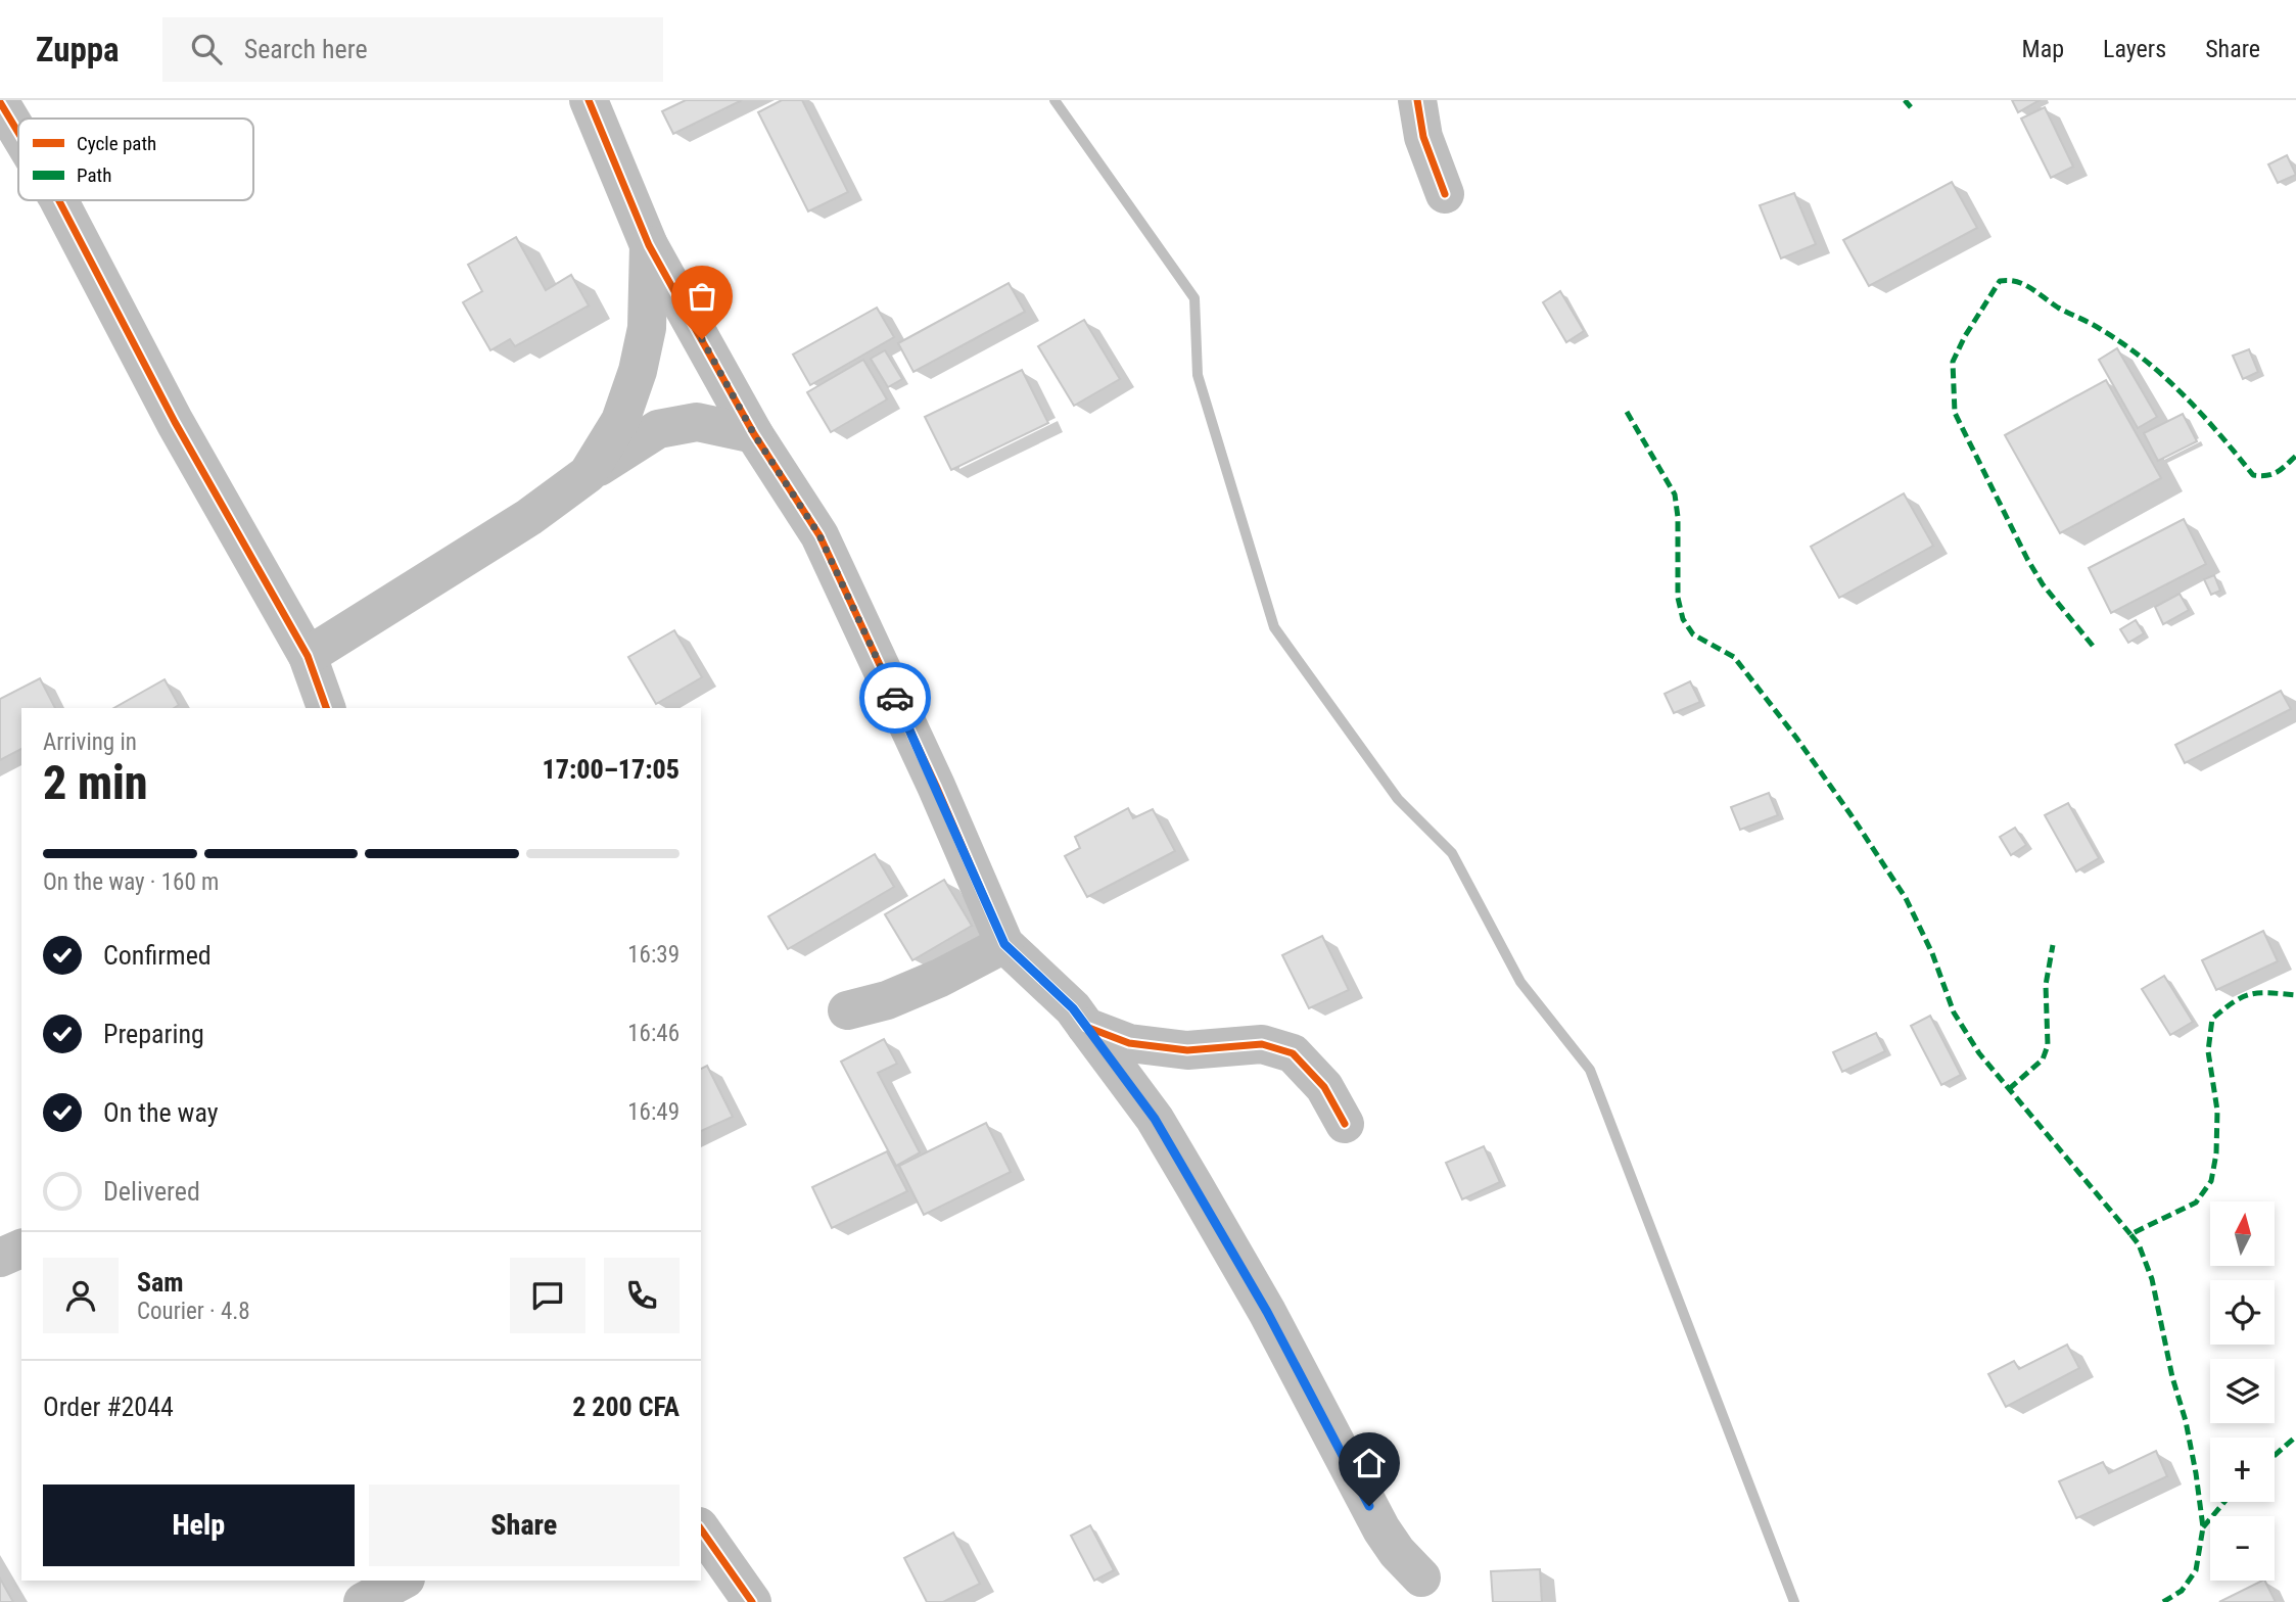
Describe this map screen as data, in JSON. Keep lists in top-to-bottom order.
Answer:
{
  "legend": ["Cycle path", "Path"],
  "north": "top",
  "page": {
    "header": "Zuppa",
    "search": "Search here",
    "nav": ["Map", "Layers", "Share"],
    "heading": ["2 min", "Arriving in", "17:00–17:05"],
    "panel": [
      "Sam",
      "Courier · 4.8",
      "Order #2044",
      "2 200 CFA"
    ],
    "bar": "On the way · 160 m",
    "list": [
      ["Confirmed", "16:39"],
      ["Preparing", "16:46"],
      ["On the way", "16:49"],
      "Delivered"
    ],
    "map_buttons": ["+", "−"],
    "buttons": ["Help", "Share"]
  }
}
